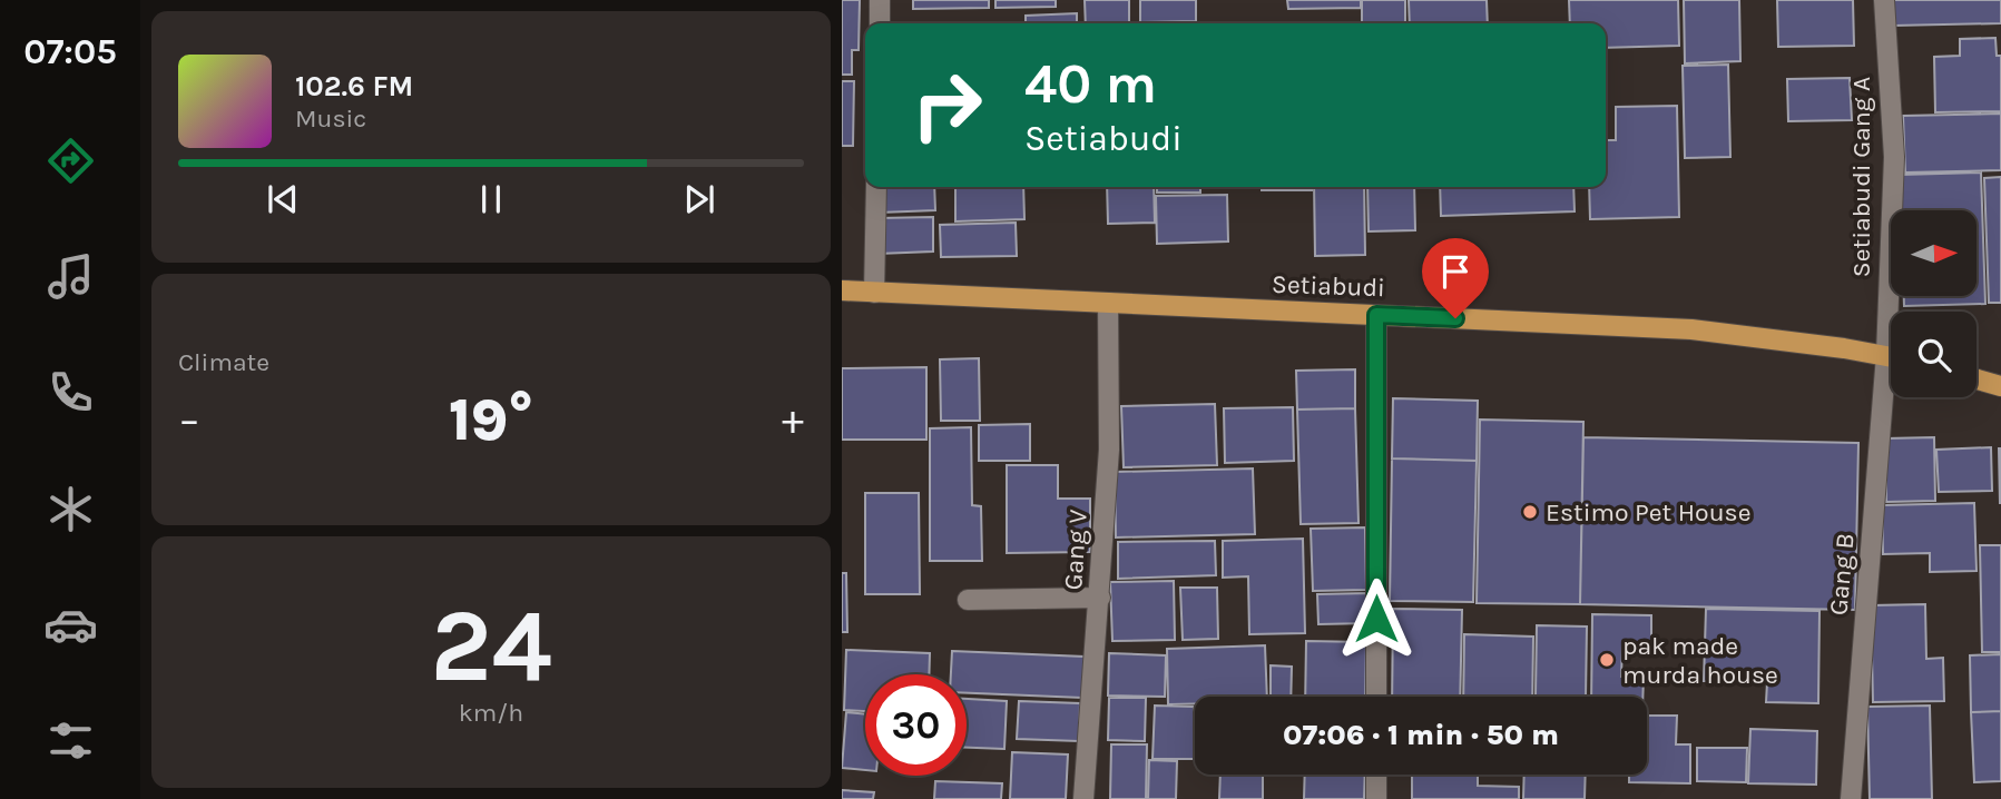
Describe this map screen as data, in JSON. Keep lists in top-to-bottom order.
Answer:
{
  "streets": {
    "main road": ["Setiabudi"],
    "street": ["Setiabudi Gang A", "Gang V", "Gang B"]
  },
  "crossings": [
    ["Setiabudi", "Gang V"]
  ],
  "places": ["Estimo Pet House", "pak made murda house"],
  "north": "right",
  "page": {
    "tabs": "07:05",
    "turn": ["40 m", "Setiabudi"],
    "song": ["102.6 FM", "Music"],
    "tile": [
      "Climate",
      ["24", "km/h"]
    ],
    "heat": ["−", "19°", "+"],
    "limit": "30",
    "trip": "07:06 · 1 min · 50 m"
  }
}
